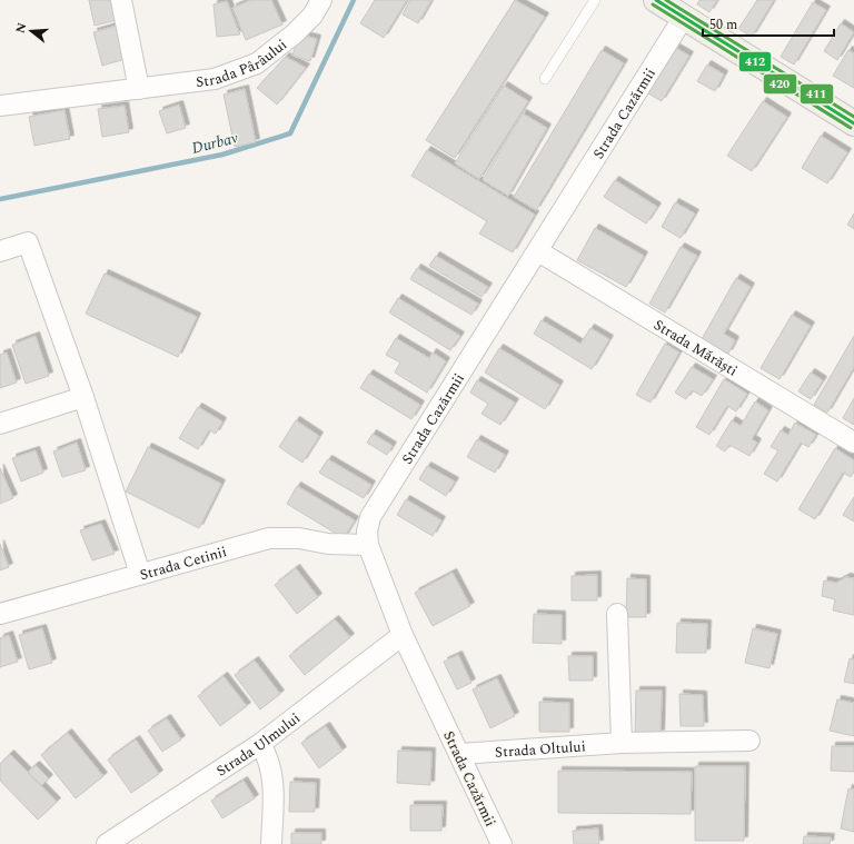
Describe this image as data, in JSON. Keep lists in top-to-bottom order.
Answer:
{
  "streets": {
    "street": [
      "Strada Pârâului",
      "Strada Cazărmii",
      "Strada Mărăști",
      "Strada Cetinii",
      "Strada Ulmului",
      "Strada Oltului"
    ]
  },
  "crossings": [
    ["Strada Cazărmii", "Strada Mărăști"],
    ["Strada Cazărmii", "Strada Cetinii"],
    ["Strada Cazărmii", "Strada Ulmului"],
    ["Strada Cazărmii", "Strada Oltului"]
  ],
  "water": ["Durbav"],
  "lines": ["transit line 412", "transit line 411", "transit line 420"],
  "scale_bar": "50 m",
  "north": "left"
}
